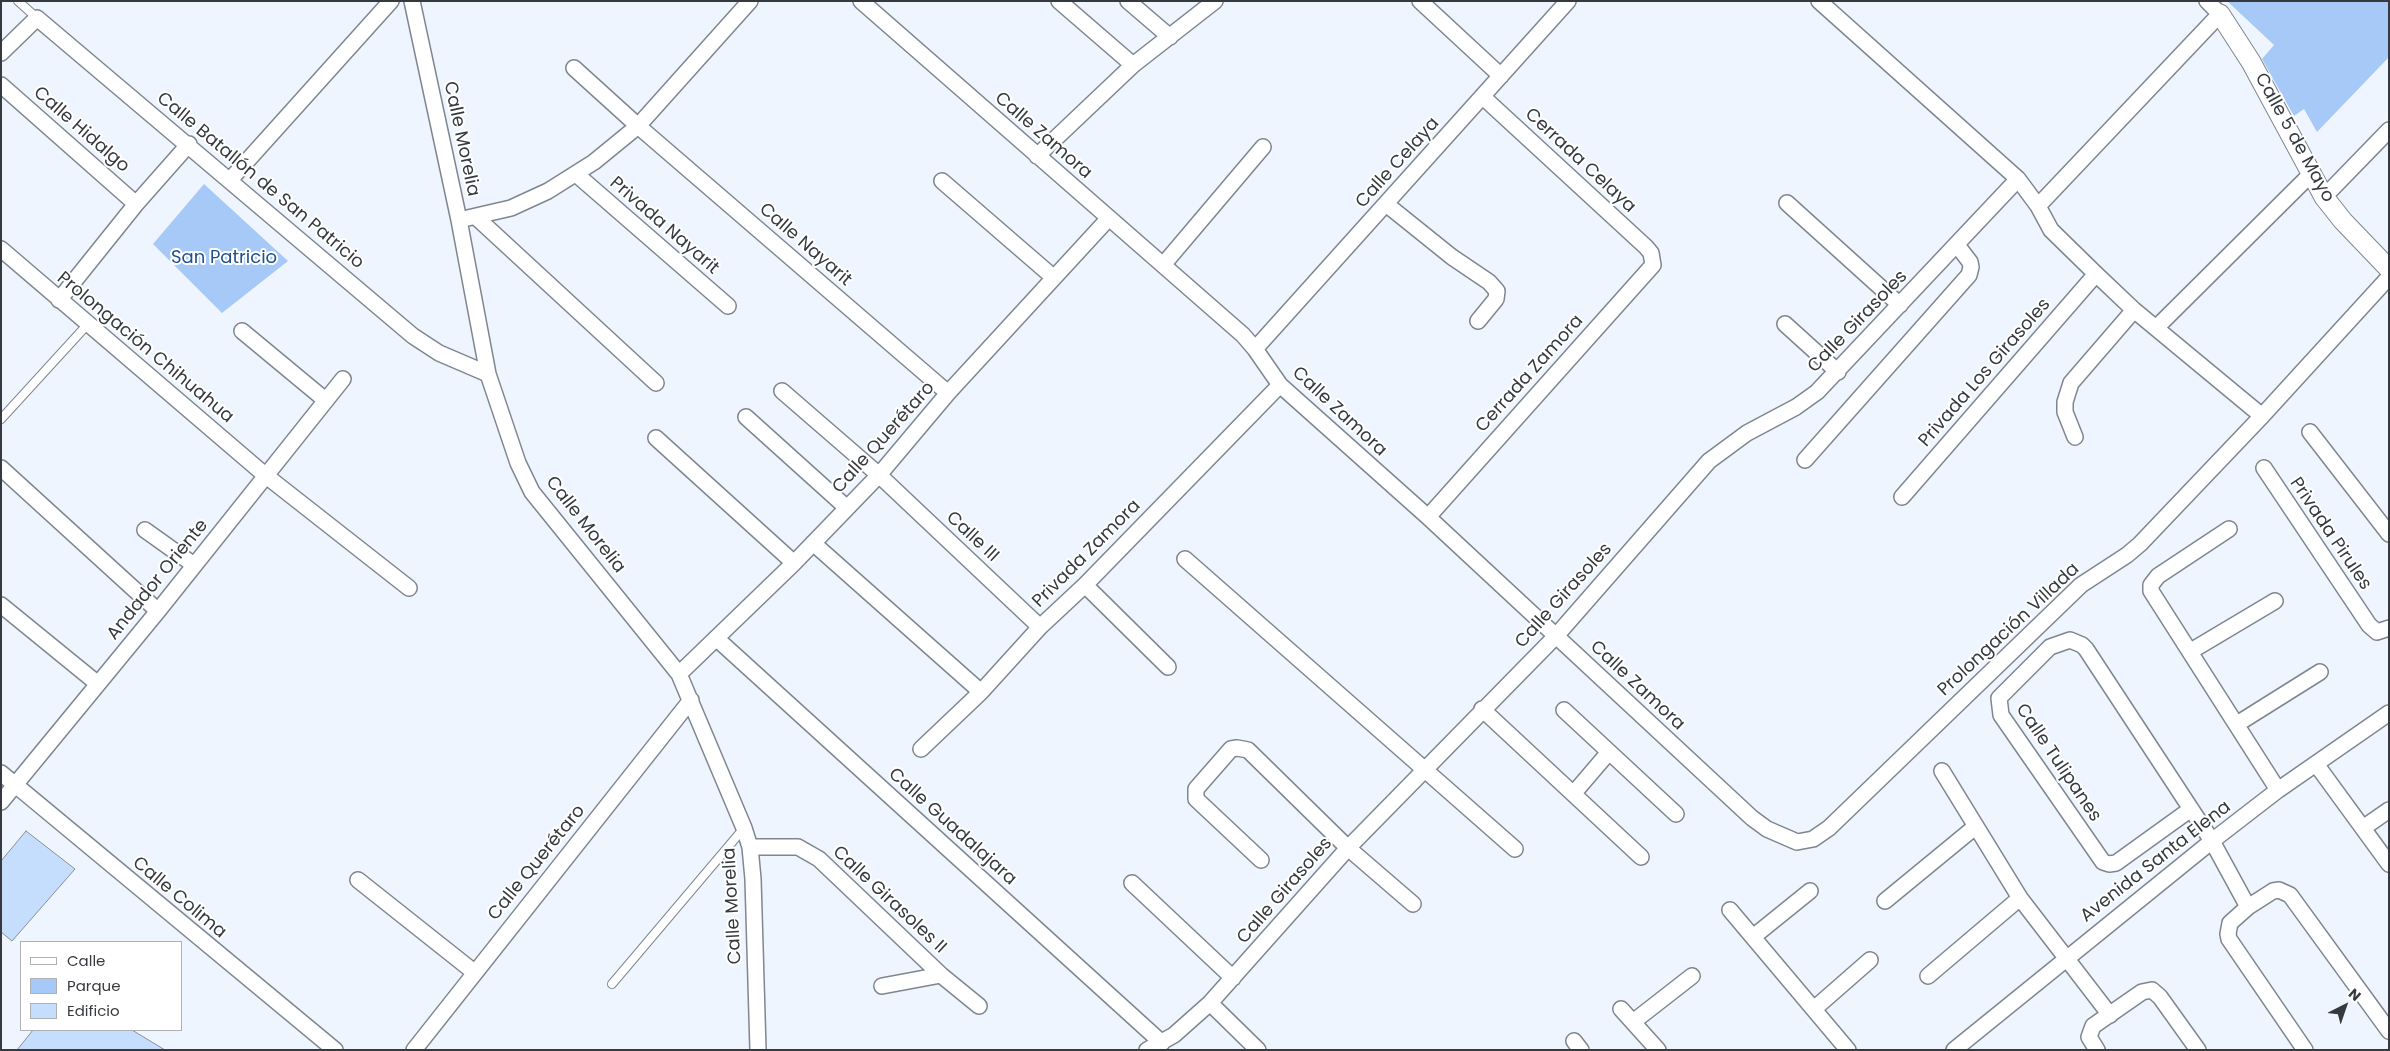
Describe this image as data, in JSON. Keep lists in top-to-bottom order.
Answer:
{
  "streets": {
    "street": [
      "Calle Hidalgo",
      "Calle Zamora",
      "Calle 5 de Mayo",
      "Calle Morelia",
      "Cerrada Celaya",
      "Calle Celaya",
      "Calle Batallón de San Patricio",
      "Privada Nayarit",
      "Calle Nayarit",
      "Calle Girasoles",
      "Prolongación Chihuahua",
      "Privada Los Girasoles",
      "Cerrada Zamora",
      "Calle Querétaro",
      "Privada Pirules",
      "Calle III",
      "Privada Zamora",
      "Andador Oriente",
      "Prolongación Villada",
      "Calle Tulipanes",
      "Calle Guadalajara",
      "Avenida Santa Elena",
      "Calle Colima",
      "Calle Girasoles II"
    ]
  },
  "crossings": [
    ["Calle Zamora", "Calle Celaya"],
    ["Calle Zamora", "Calle Girasoles"],
    ["Calle Zamora", "Cerrada Zamora"],
    ["Calle Zamora", "Calle Querétaro"],
    ["Calle Zamora", "Privada Zamora"],
    ["Calle Zamora", "Prolongación Villada"],
    ["Calle Morelia", "Calle Batallón de San Patricio"],
    ["Calle Morelia", "Calle Querétaro"],
    ["Calle Morelia", "Calle Girasoles II"],
    ["Cerrada Celaya", "Calle Celaya"],
    ["Cerrada Celaya", "Cerrada Zamora"],
    ["Calle Nayarit", "Calle Querétaro"],
    ["Calle Girasoles", "Calle Guadalajara"],
    ["Prolongación Chihuahua", "Andador Oriente"],
    ["Calle Querétaro", "Calle III"],
    ["Calle Querétaro", "Calle Guadalajara"],
    ["Calle III", "Privada Zamora"],
    ["Andador Oriente", "Calle Colima"],
    ["Calle Tulipanes", "Avenida Santa Elena"]
  ],
  "parks": ["San Patricio"],
  "legend": ["Calle", "Parque", "Edificio"],
  "north": "top right"
}
